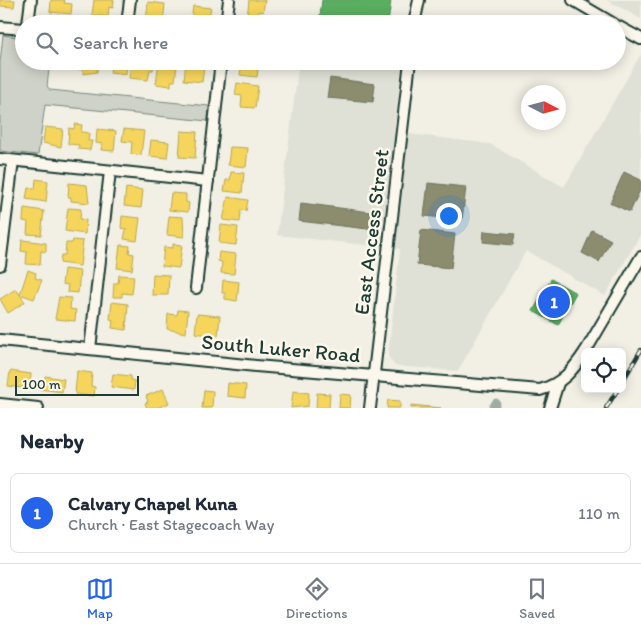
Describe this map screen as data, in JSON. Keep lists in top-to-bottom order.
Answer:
{
  "streets": {
    "street": ["East Access Street", "South Luker Road"]
  },
  "crossings": [
    ["East Access Street", "South Luker Road"]
  ],
  "scale_bar": "100 m",
  "north": "right",
  "page": {
    "search": "Search here",
    "pins": "1",
    "scale": "100 m",
    "heading": "Nearby",
    "list": [
      {
        "mark": "1",
        "name": "Calvary Chapel Kuna",
        "note": "Church · East Stagecoach Way",
        "value": "110 m"
      }
    ],
    "nav": ["Map", "Directions", "Saved"]
  }
}
